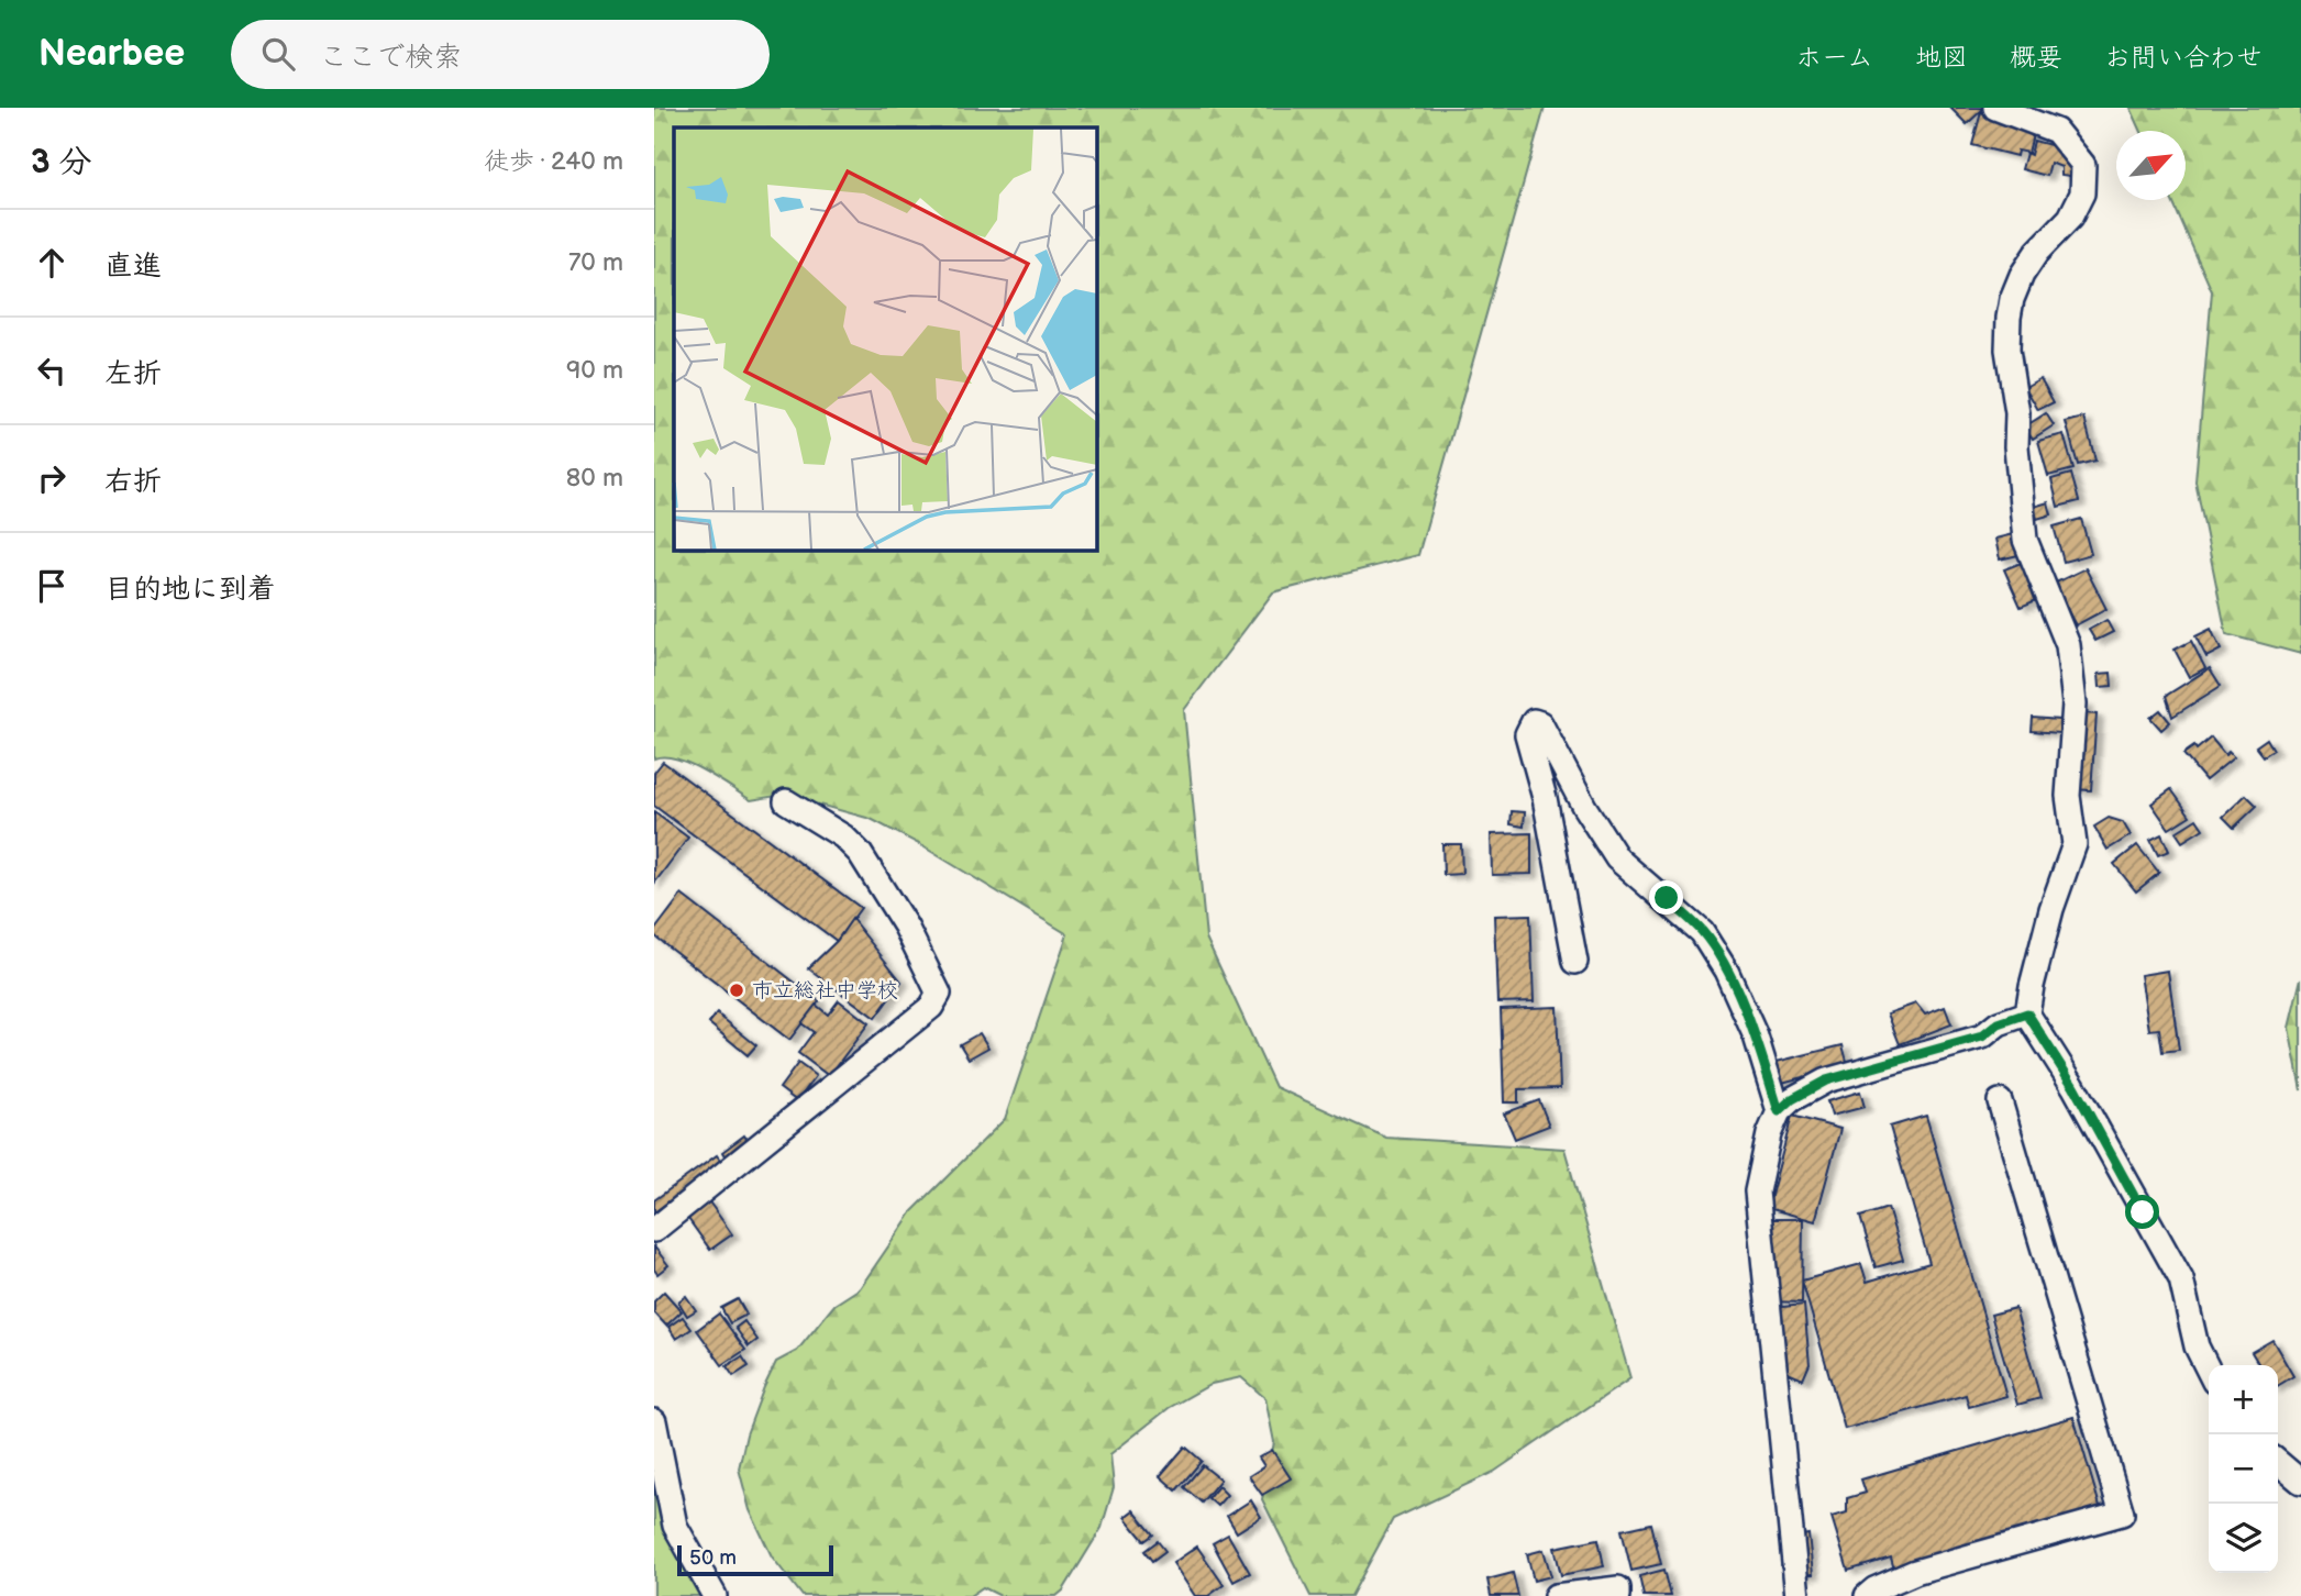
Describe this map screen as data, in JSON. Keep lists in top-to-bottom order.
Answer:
{
  "places": ["市立総社中学校"],
  "scale_bar": "50 m",
  "north": "top right",
  "page": {
    "header": "Nearbee",
    "search": "ここで検索",
    "nav": [
      "ホーム",
      "地図",
      "概要",
      "お問い合わせ"
    ],
    "heading": ["3 分", "徒歩 · 240 m"],
    "list": [
      ["直進", "70 m"],
      ["左折", "90 m"],
      ["右折", "80 m"],
      "目的地に到着"
    ],
    "map_buttons": ["+", "−"],
    "scale": "50 m"
  }
}
